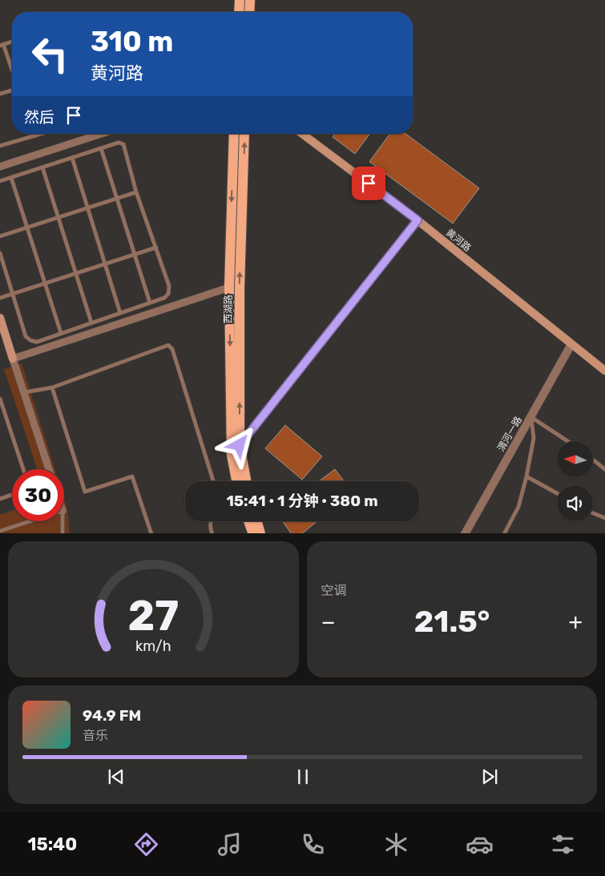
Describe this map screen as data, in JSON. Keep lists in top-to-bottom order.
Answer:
{
  "streets": {
    "main road": ["黄河路", "西湖路"],
    "street": ["渭河一路"]
  },
  "crossings": [
    ["黄河路", "渭河一路"]
  ],
  "north": "left",
  "page": {
    "turn": ["310 m", "黄河路"],
    "then": "然后",
    "limit": "30",
    "trip": "15:41 · 1 分钟 · 380 m",
    "tile": "空调",
    "heat": ["−", "21.5°", "+"],
    "song": ["94.9 FM", "音乐"],
    "tabs": "15:40",
    "gauge": ["27", "km/h"]
  }
}
